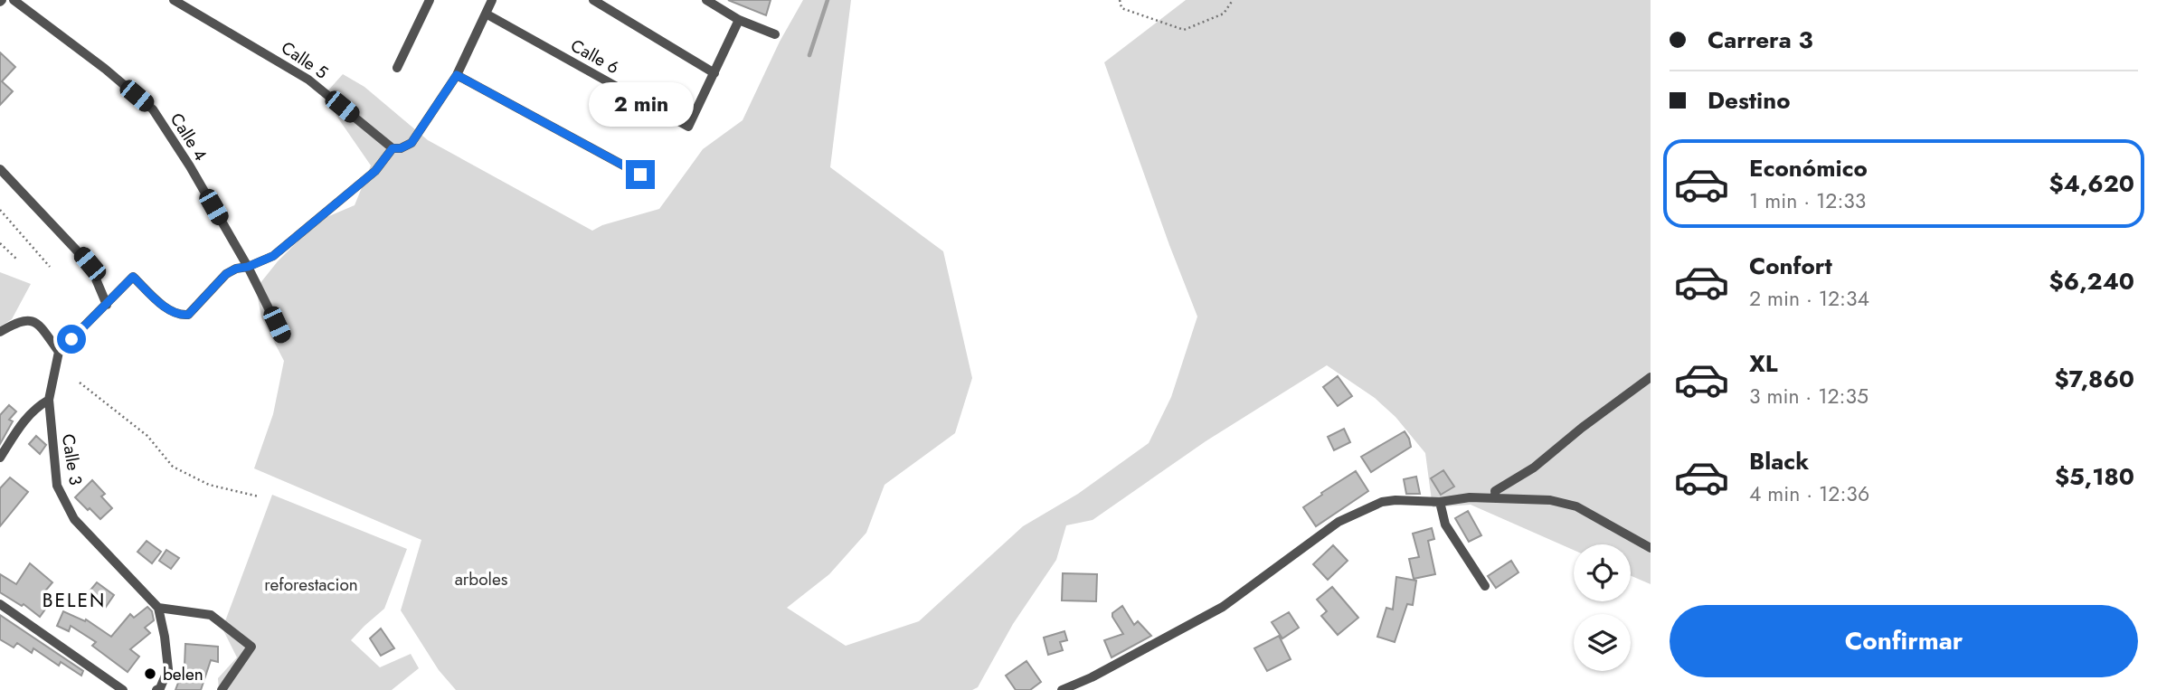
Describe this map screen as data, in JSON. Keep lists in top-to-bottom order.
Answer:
{
  "streets": {
    "street": [
      "Calle 6",
      "Calle 5",
      "Calle 4",
      "Calle 3"
    ]
  },
  "districts": ["BELEN"],
  "parks": ["arboles", "reforestacion"],
  "places": ["belen"],
  "page": {
    "banner": ["Carrera 3", "Destino"],
    "bubble": "2 min",
    "list": [
      {
        "name": "Económico",
        "note": "1 min · 12:33",
        "value": "$4,620"
      },
      {
        "name": "Confort",
        "note": "2 min · 12:34",
        "value": "$6,240"
      },
      {
        "name": "XL",
        "note": "3 min · 12:35",
        "value": "$7,860"
      },
      {
        "name": "Black",
        "note": "4 min · 12:36",
        "value": "$5,180"
      }
    ],
    "buttons": "Confirmar"
  }
}
